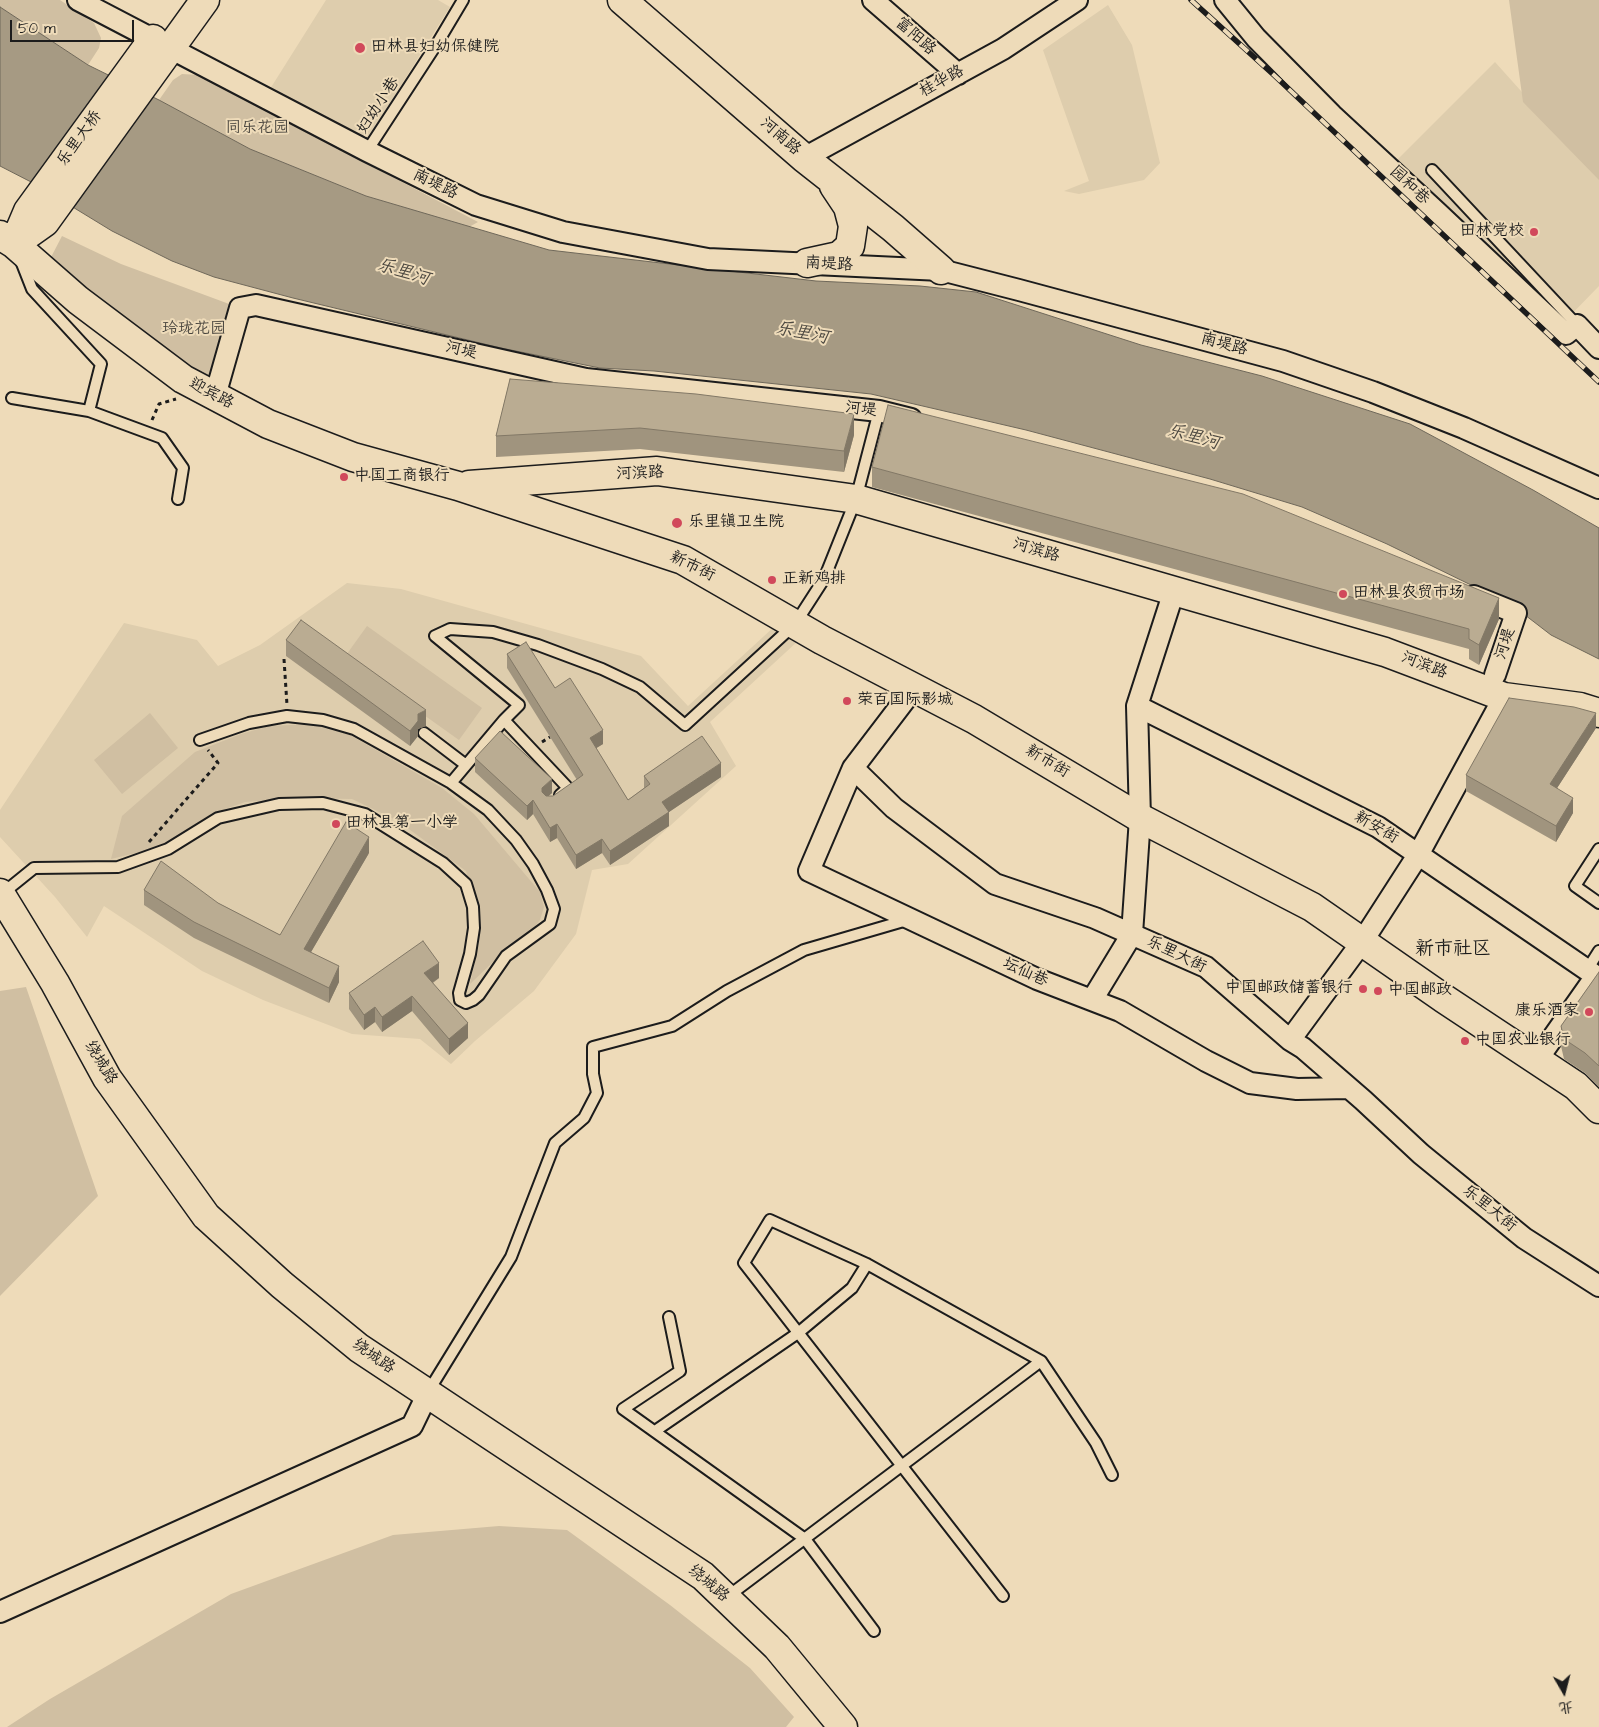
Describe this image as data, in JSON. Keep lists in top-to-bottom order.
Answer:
{
  "streets": {
    "main road": [
      "河南路",
      "乐里大桥",
      "迎宾路",
      "河滨路",
      "新市街",
      "绕城路"
    ],
    "street": [
      "富阳路",
      "桂华路",
      "南堤路",
      "园和巷",
      "河堤",
      "新安街",
      "乐里大街",
      "坛仙巷"
    ],
    "lane": ["妇幼小巷"]
  },
  "crossings": [
    ["富阳路", "桂华路"],
    ["桂华路", "河南路"],
    ["妇幼小巷", "南堤路"],
    ["河南路", "南堤路"],
    ["乐里大桥", "南堤路"],
    ["乐里大桥", "迎宾路"],
    ["河堤", "迎宾路"],
    ["河堤", "河滨路"],
    ["迎宾路", "河滨路"],
    ["迎宾路", "新市街"],
    ["河滨路", "新市街"],
    ["乐里大街", "坛仙巷"]
  ],
  "districts": ["新市社区"],
  "water": ["乐里河"],
  "parks": ["同乐花园", "玲珑花园"],
  "places": [
    "田林县妇幼保健院",
    "田林党校",
    "中国工商银行",
    "乐里镇卫生院",
    "正新鸡排",
    "田林县农贸市场",
    "荣百国际影城",
    "田林县第一小学",
    "中国邮政储蓄银行",
    "中国邮政",
    "康乐酒家",
    "中国农业银行"
  ],
  "scale_bar": "50 m",
  "north": "bottom"
}
